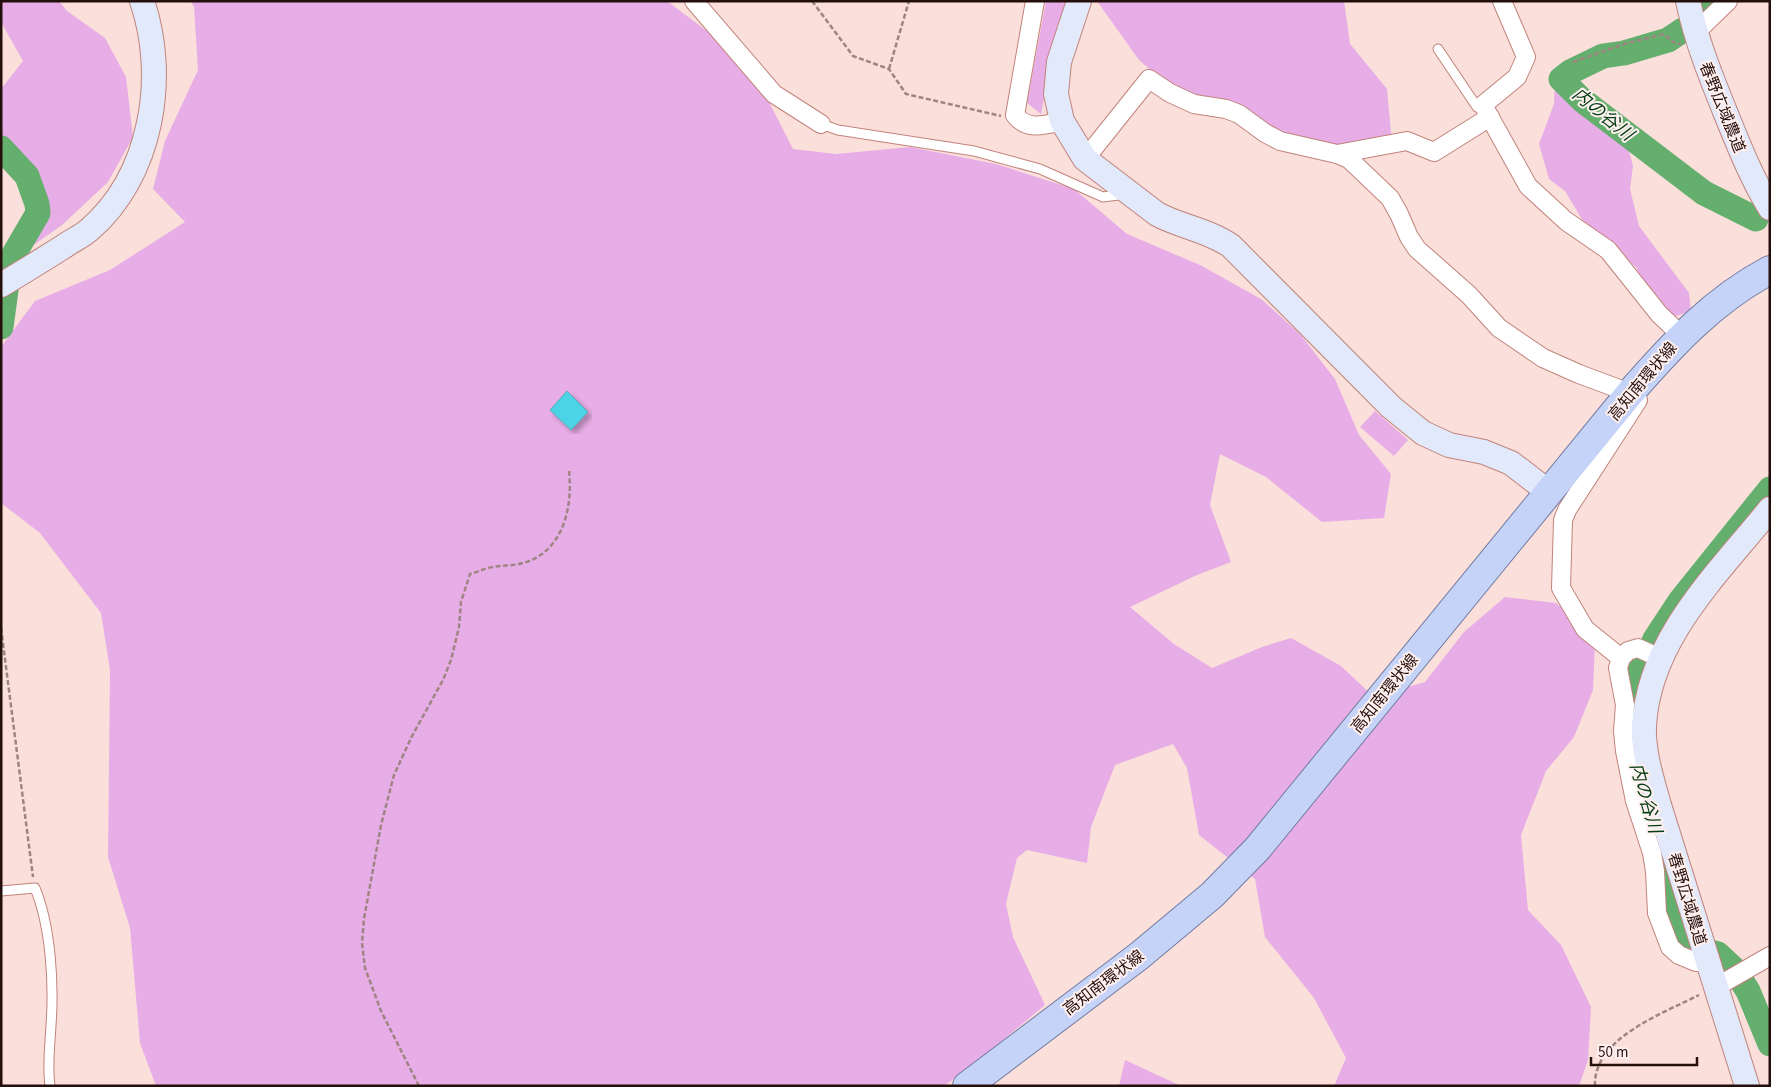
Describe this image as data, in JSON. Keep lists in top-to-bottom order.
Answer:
{
  "streets": {
    "main road": ["高知南環状線"],
    "street": ["春野広域農道"]
  },
  "water": ["内の谷川"],
  "scale_bar": "50 m"
}
